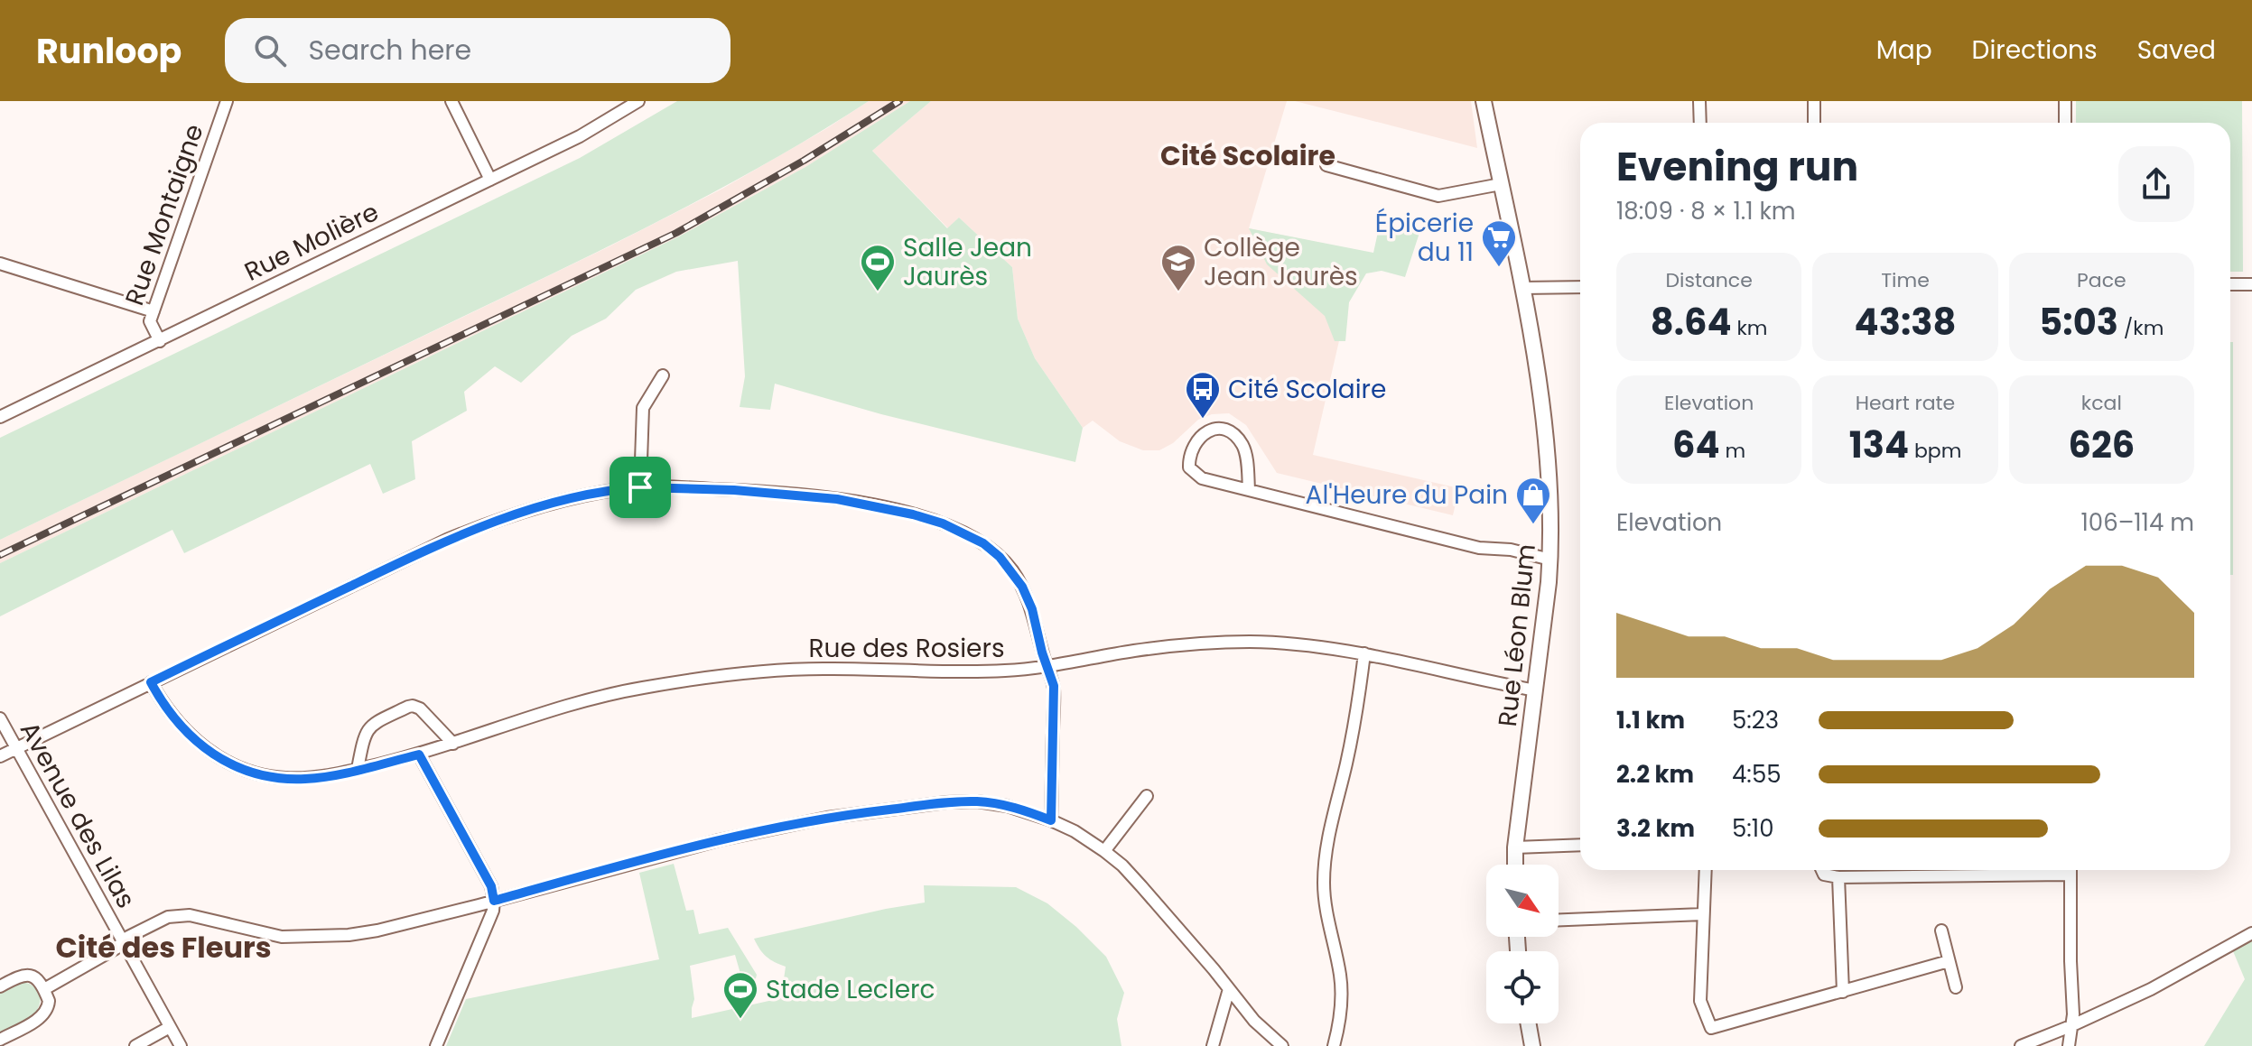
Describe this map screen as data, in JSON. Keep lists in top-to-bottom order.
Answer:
{
  "streets": {
    "street": [
      "Rue Montaigne",
      "Rue Molière",
      "Rue Léon Blum",
      "Rue des Rosiers",
      "Avenue des Lilas"
    ]
  },
  "crossings": [
    ["Rue Montaigne", "Rue Molière"],
    ["Rue Léon Blum", "Rue des Rosiers"]
  ],
  "districts": ["Cité Scolaire", "Cité des Fleurs"],
  "places": {
    "supermarket": ["Épicerie du 11"],
    "sports": ["Salle Jean Jaurès", "Stade Leclerc"],
    "school or university": ["Collège Jean Jaurès"],
    "bus stop": ["Cité Scolaire"],
    "shop": ["Al'Heure du Pain"]
  },
  "north": "bottom right",
  "page": {
    "header": "Runloop",
    "search": "Search here",
    "nav": ["Map", "Directions", "Saved"],
    "heading": ["Evening run", "18:09 · 8 × 1.1 km"],
    "stats": [
      ["Distance", "8.64 km"],
      ["Time", "43:38"],
      ["Pace", "5:03 /km"],
      ["Elevation", "64 m"],
      ["Heart rate", "134 bpm"],
      ["kcal", "626"]
    ],
    "chart": ["Elevation", "106–114 m"],
    "list": [
      {
        "name": "1.1 km",
        "note": "5:23"
      },
      {
        "name": "2.2 km",
        "note": "4:55"
      },
      {
        "name": "3.2 km",
        "note": "5:10"
      }
    ]
  }
}
